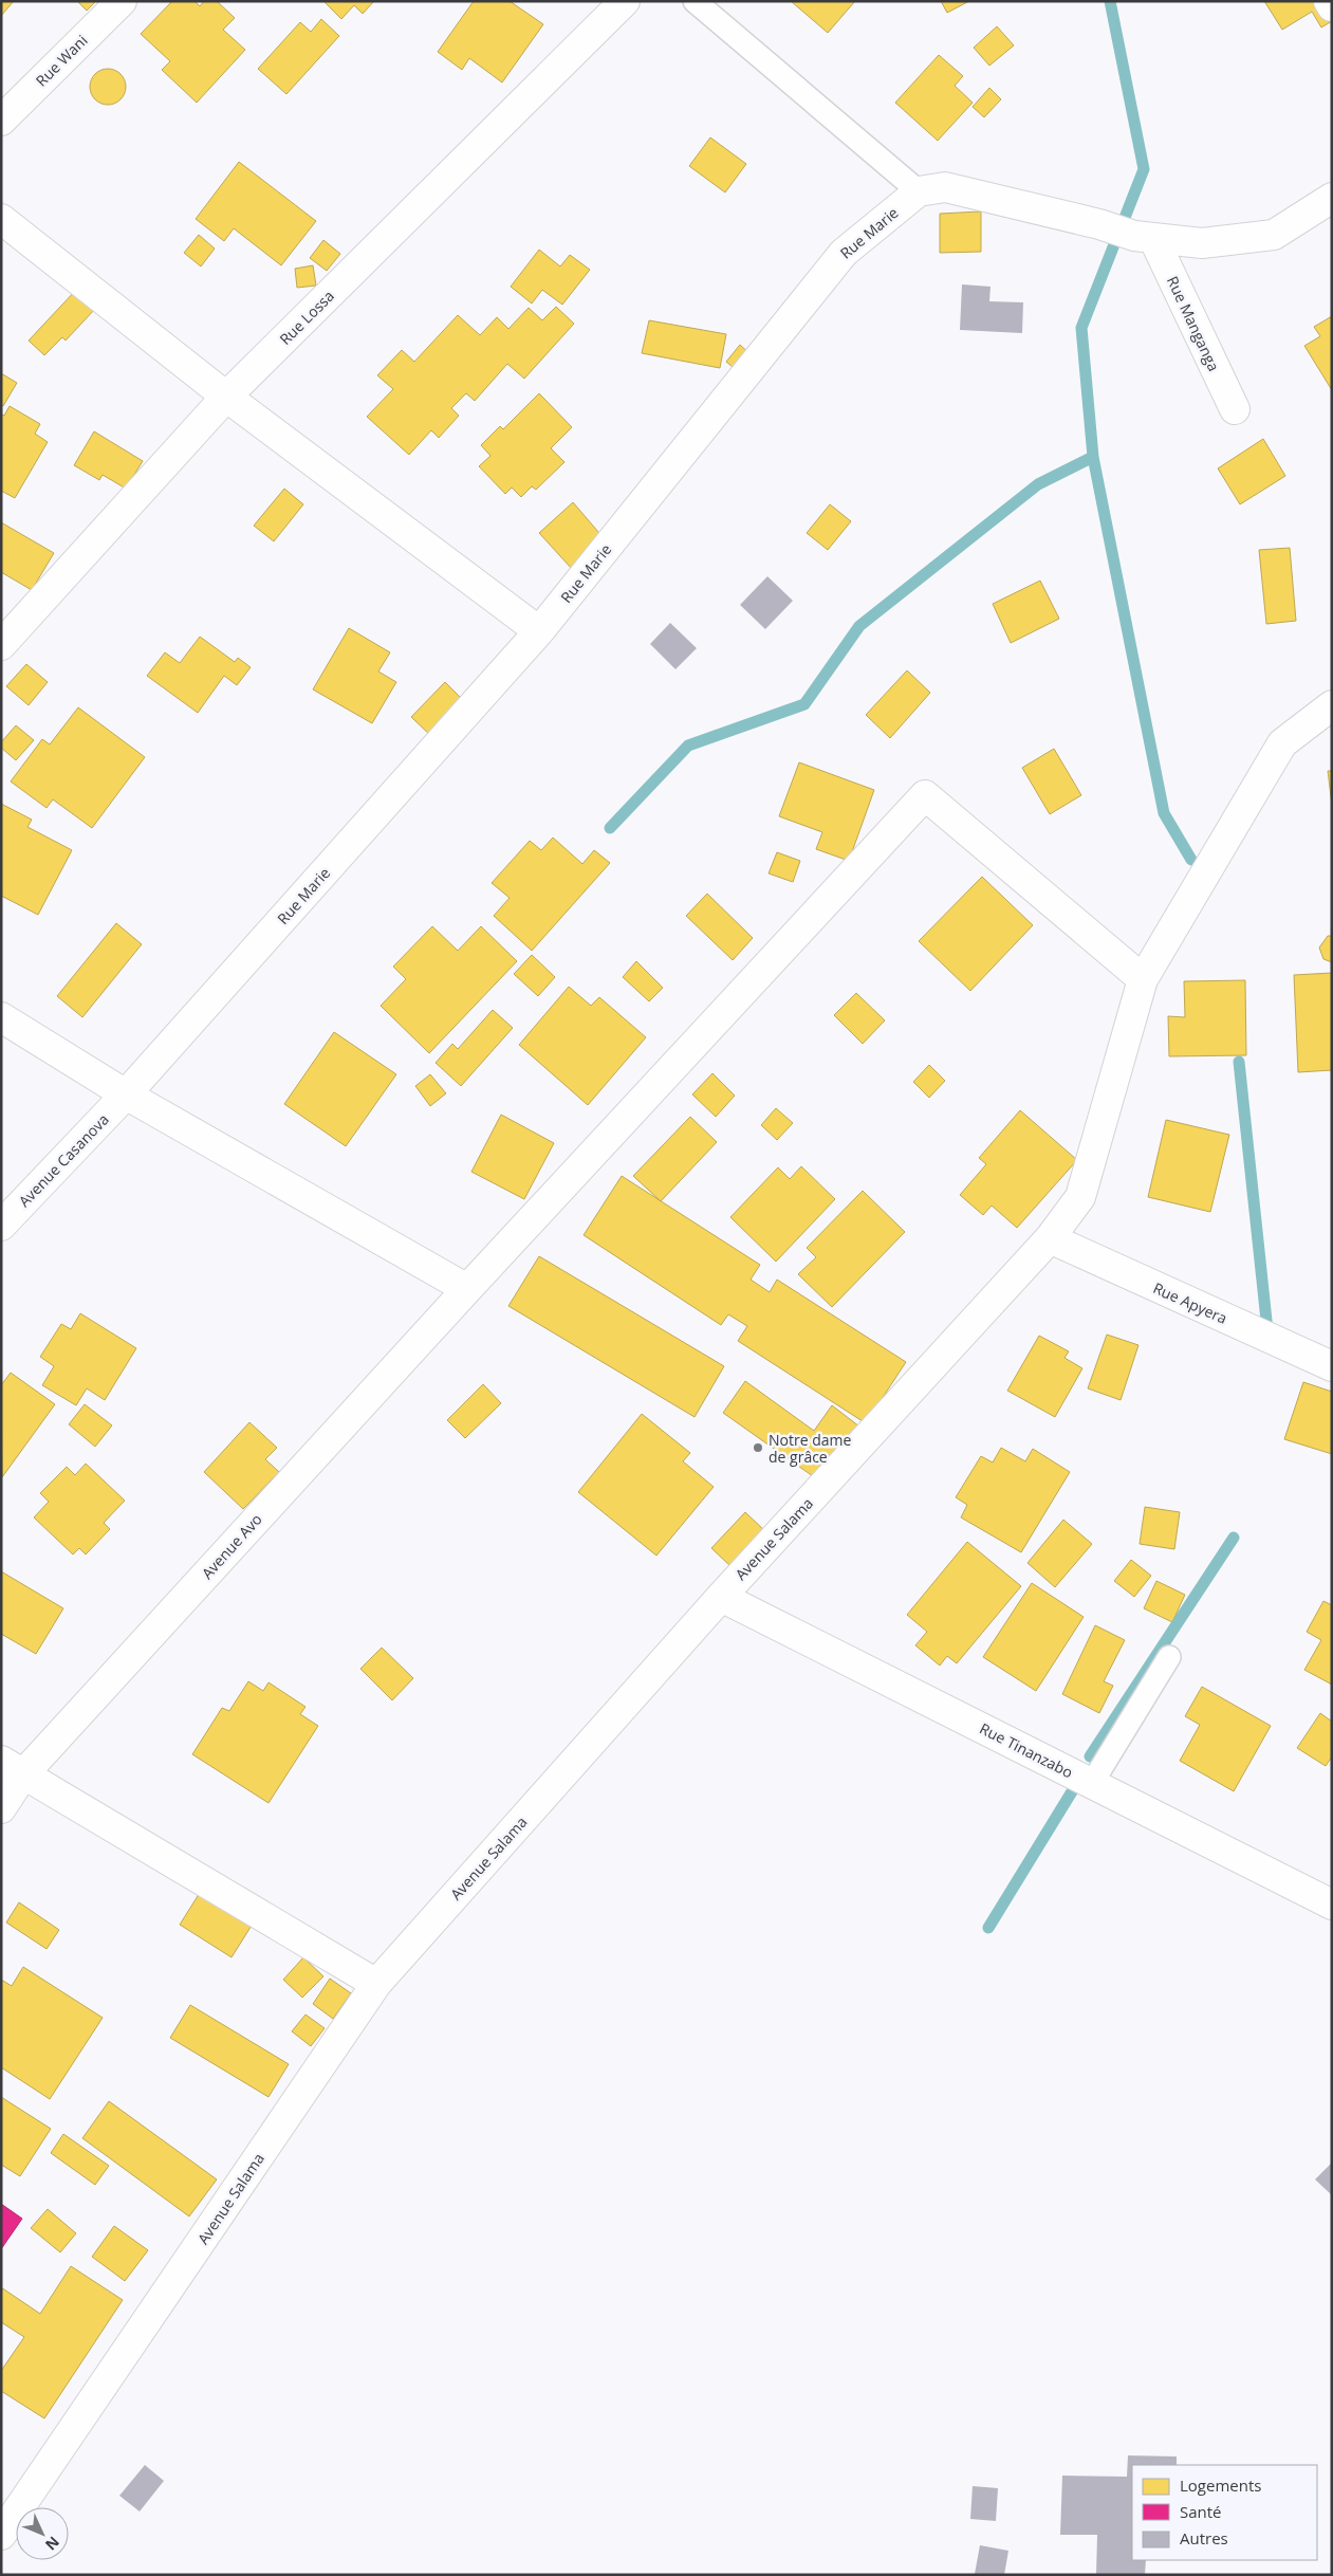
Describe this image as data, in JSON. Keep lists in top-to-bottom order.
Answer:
{
  "streets": {
    "street": [
      "Rue Wani",
      "Rue Marie",
      "Rue Lossa",
      "Rue Manganga",
      "Avenue Casanova",
      "Rue Apyera",
      "Avenue Salama",
      "Avenue Avo",
      "Rue Tinanzabo"
    ]
  },
  "crossings": [
    ["Rue Marie", "Rue Manganga"],
    ["Rue Marie", "Avenue Casanova"],
    ["Rue Apyera", "Avenue Salama"],
    ["Avenue Salama", "Avenue Avo"],
    ["Avenue Salama", "Rue Tinanzabo"]
  ],
  "places": ["Notre dame de grâce"],
  "legend": ["Logements", "Santé", "Autres"],
  "north": "bottom right"
}
